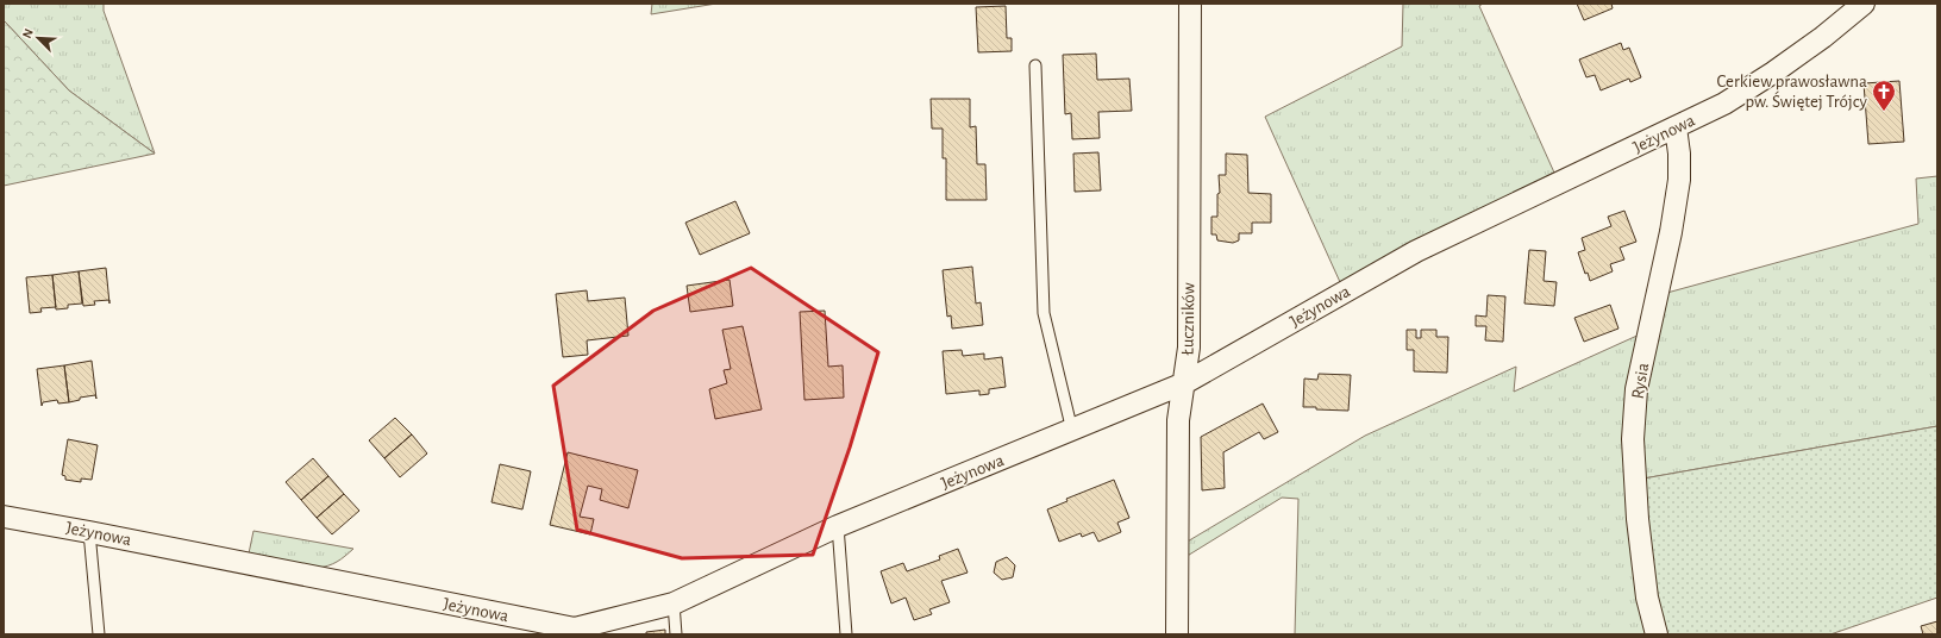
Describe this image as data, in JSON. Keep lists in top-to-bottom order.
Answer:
{
  "streets": {
    "street": ["Jeżynowa", "Łuczników", "Rysia"]
  },
  "crossings": [
    ["Jeżynowa", "Łuczników"],
    ["Jeżynowa", "Rysia"]
  ],
  "places": {
    "church": ["Cerkiew prawosławna pw. Świętej Trójcy"]
  },
  "north": "top left"
}
